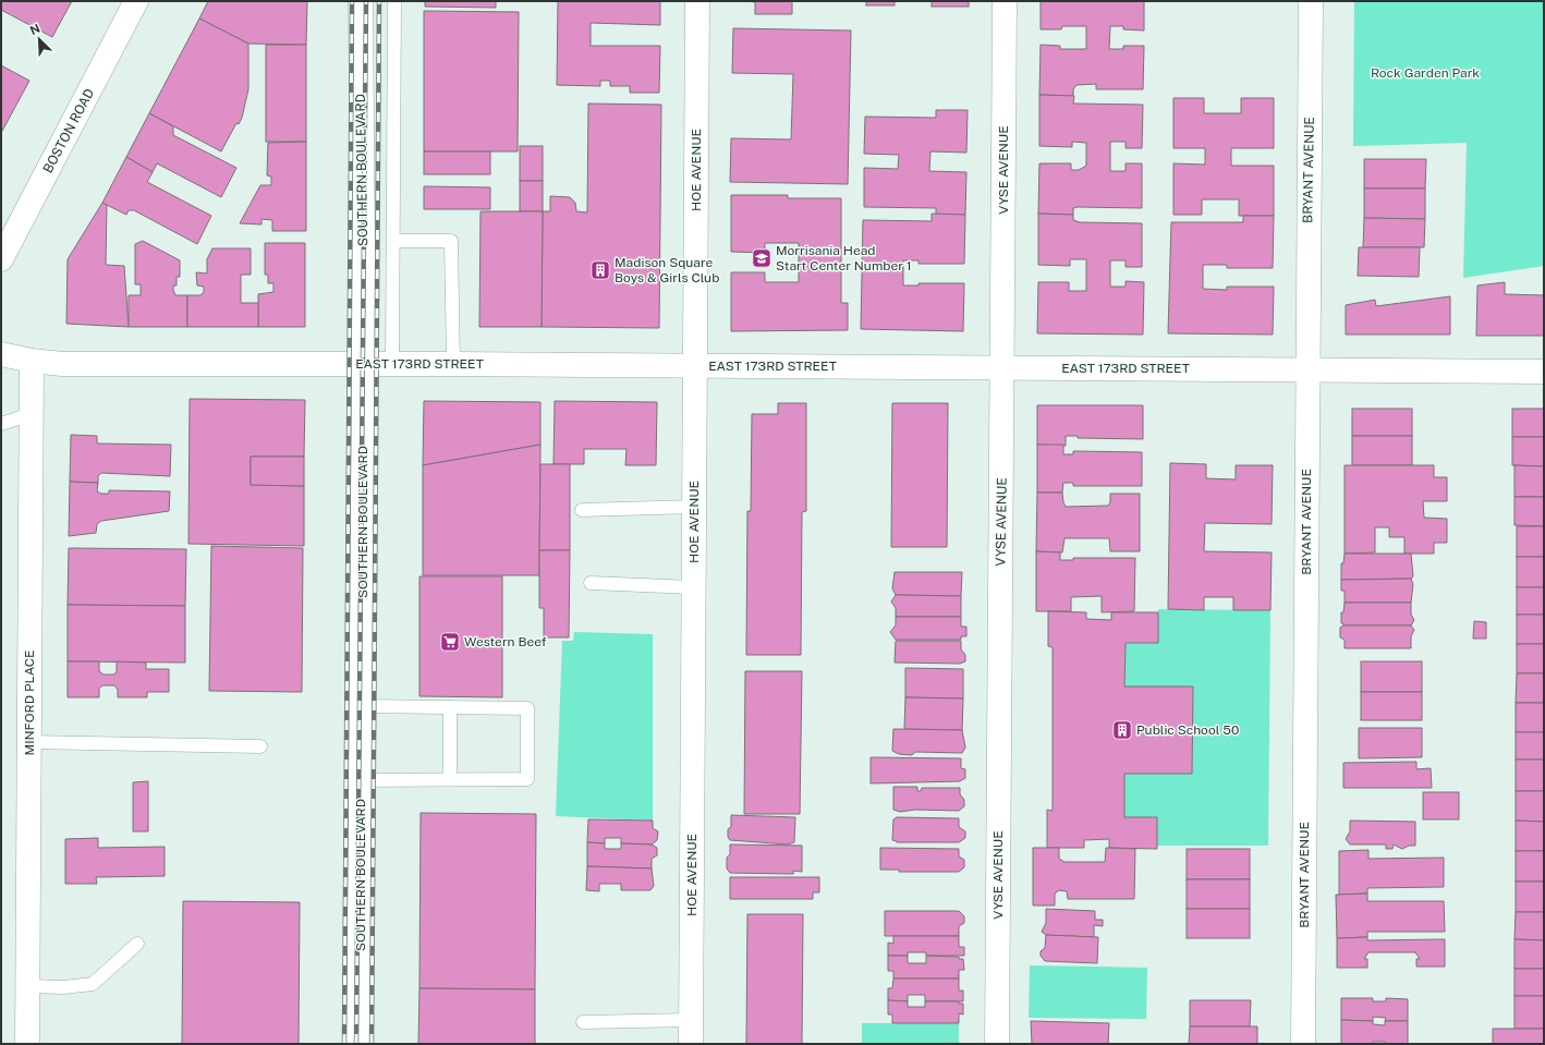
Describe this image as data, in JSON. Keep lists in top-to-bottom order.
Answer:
{
  "streets": {
    "street": [
      "BOSTON ROAD",
      "SOUTHERN BOULEVARD",
      "HOE AVENUE",
      "VYSE AVENUE",
      "BRYANT AVENUE",
      "EAST 173RD STREET",
      "MINFORD PLACE"
    ]
  },
  "crossings": [
    ["SOUTHERN BOULEVARD", "EAST 173RD STREET"],
    ["HOE AVENUE", "EAST 173RD STREET"],
    ["VYSE AVENUE", "EAST 173RD STREET"],
    ["BRYANT AVENUE", "EAST 173RD STREET"],
    ["EAST 173RD STREET", "MINFORD PLACE"]
  ],
  "parks": ["Rock Garden Park"],
  "places": {
    "school or university": ["Morrisania Head Start Center Number 1"],
    "building": ["Madison Square Boys & Girls Club", "Public School 50"],
    "supermarket": ["Western Beef"]
  },
  "north": "top left"
}
